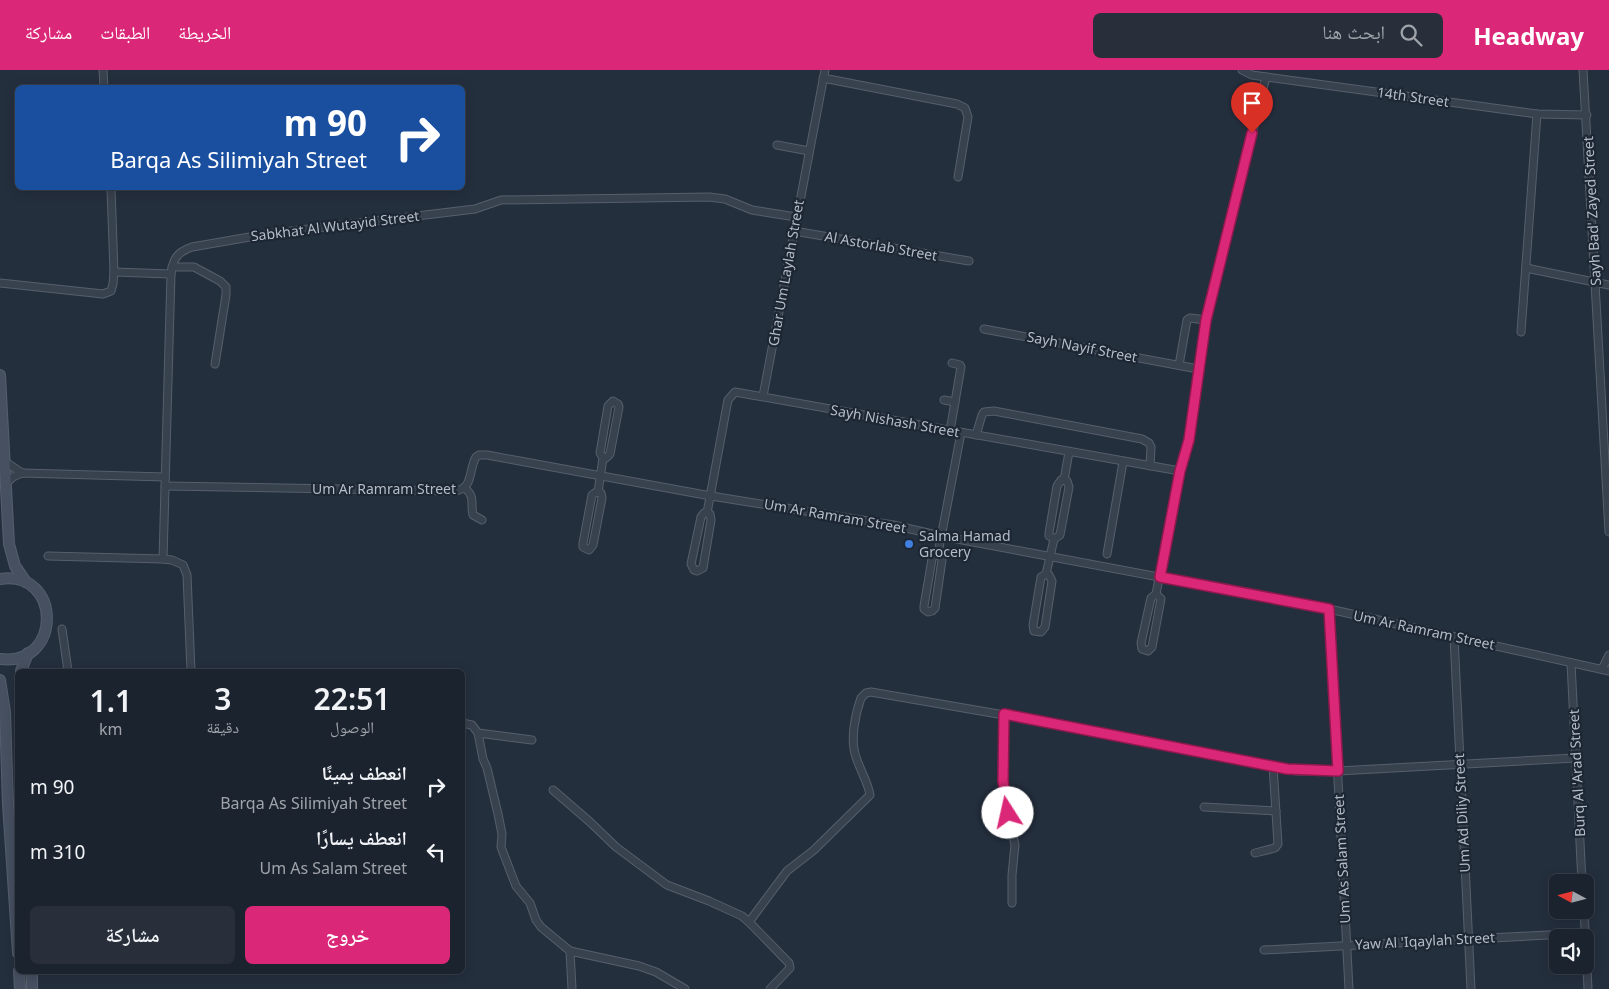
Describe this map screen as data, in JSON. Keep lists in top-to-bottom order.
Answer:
{
  "streets": {
    "street": [
      "14th Street",
      "Sayh Bad' Zayed Street",
      "Sabkhat Al Wutayid Street",
      "Al Astorlab Street",
      "Ghar Um Laylah Street",
      "Sayh Nayif Street",
      "Sayh Nishash Street",
      "Um Ar Ramram Street",
      "Burq Al 'Arad Street",
      "Um Ad Diliy Street",
      "Um As Salam Street",
      "Yaw Al 'Iqaylah Street"
    ]
  },
  "crossings": [
    ["14th Street", "Sayh Bad' Zayed Street"],
    ["Sabkhat Al Wutayid Street", "Ghar Um Laylah Street"],
    ["Al Astorlab Street", "Ghar Um Laylah Street"],
    ["Ghar Um Laylah Street", "Sayh Nishash Street"],
    ["Sayh Nishash Street", "Um Ar Ramram Street"],
    ["Um Ar Ramram Street", "Burq Al 'Arad Street"],
    ["Um Ar Ramram Street", "Um Ad Diliy Street"],
    ["Um Ar Ramram Street", "Um As Salam Street"],
    ["Um Ad Diliy Street", "Yaw Al 'Iqaylah Street"],
    ["Um As Salam Street", "Yaw Al 'Iqaylah Street"]
  ],
  "places": ["Salma Hamad Grocery"],
  "north": "left",
  "page": {
    "header": "Headway",
    "search": "ابحث هنا",
    "nav": ["الخريطة", "الطبقات", "مشاركة"],
    "turn": ["90 m", "Barqa As Silimiyah Street"],
    "eta": [
      "22:51",
      "الوصول",
      "3",
      "دقيقة",
      "1.1",
      "km"
    ],
    "list": [
      {
        "name": "انعطف يمينًا",
        "note": "Barqa As Silimiyah Street",
        "value": "90 m"
      },
      {
        "name": "انعطف يسارًا",
        "note": "Um As Salam Street",
        "value": "310 m"
      }
    ],
    "buttons": ["خروج", "مشاركة"]
  }
}
